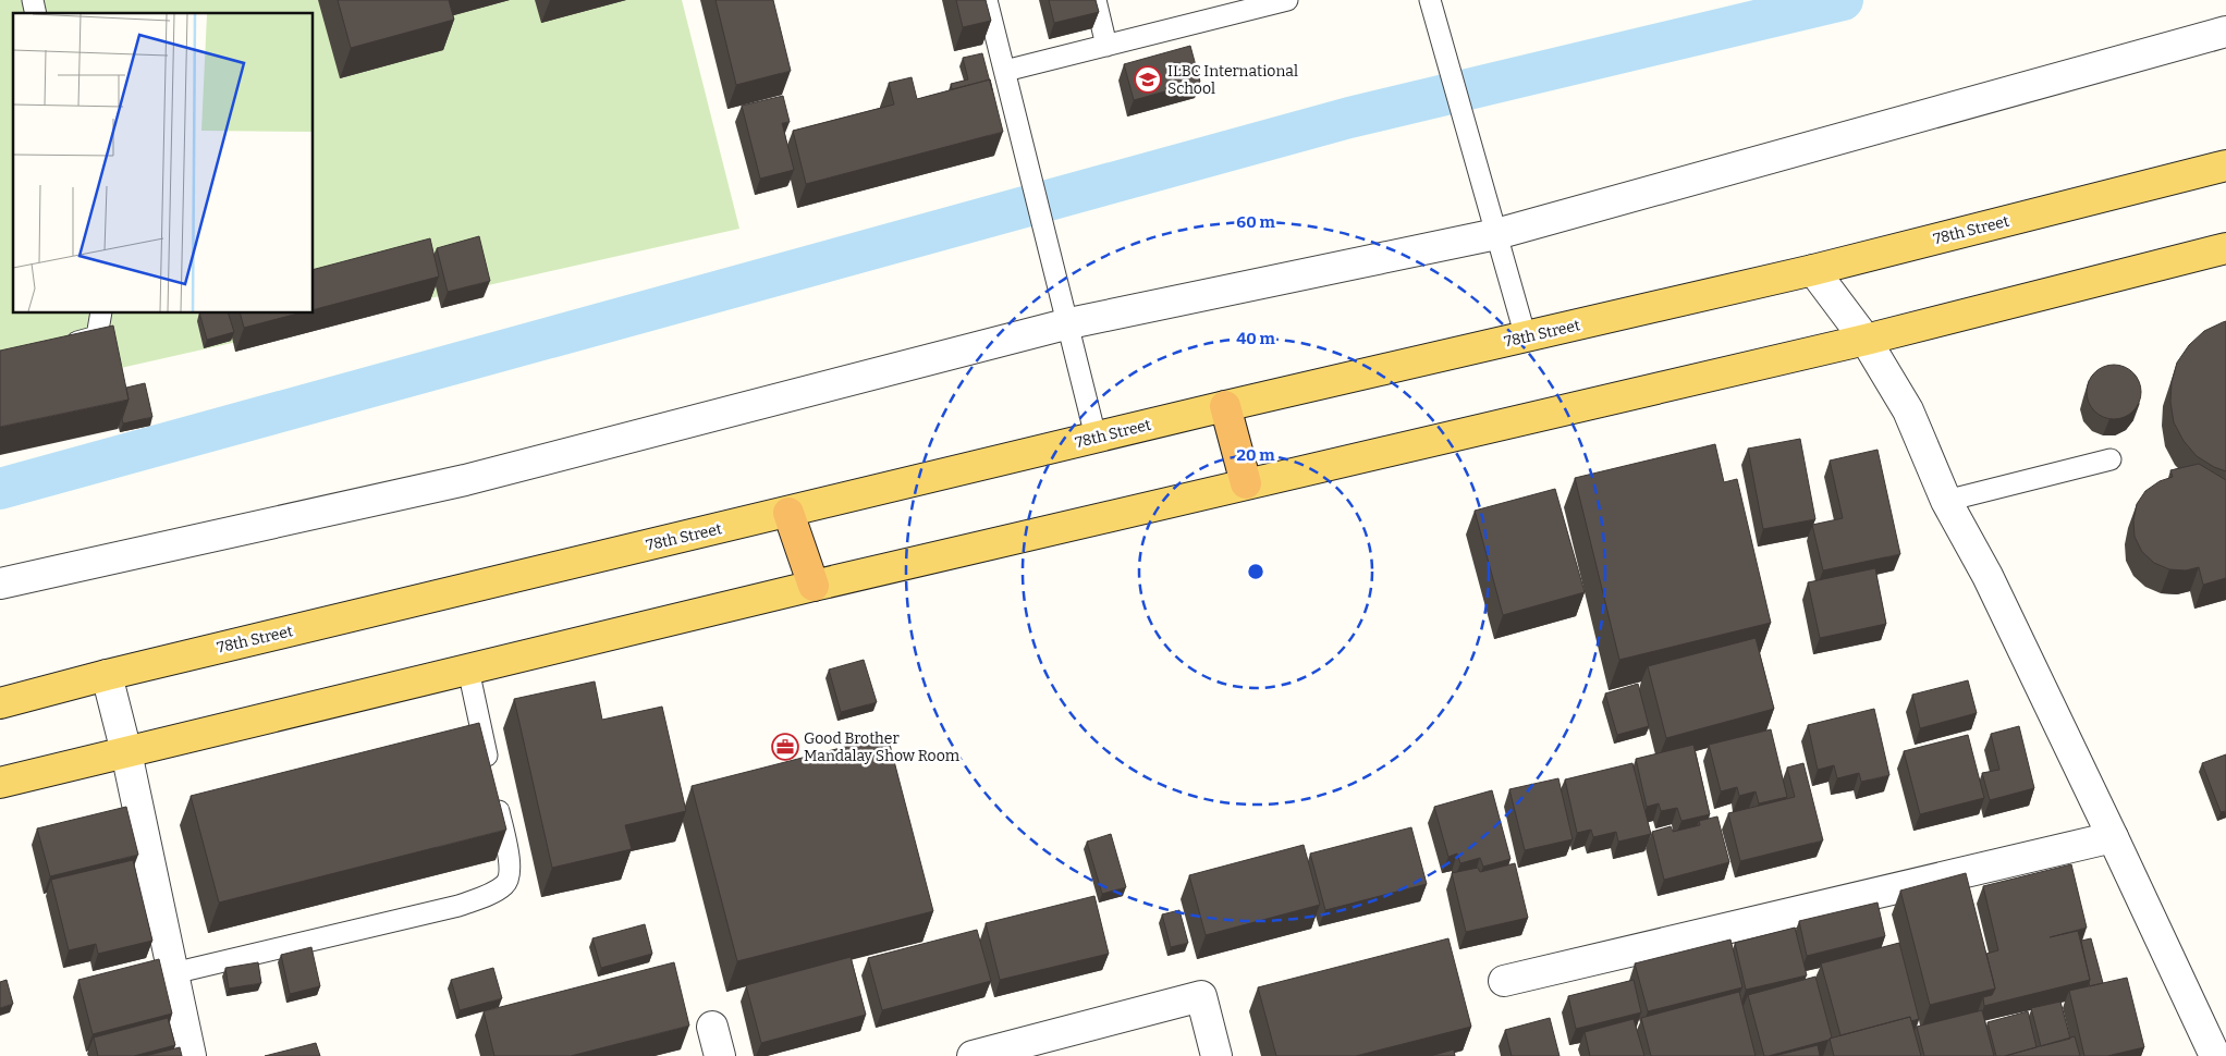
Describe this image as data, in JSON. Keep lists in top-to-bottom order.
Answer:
{
  "streets": {
    "main road": ["78th Street"]
  },
  "places": {
    "school or university": ["ILBC International School"],
    "office": ["Good Brother Mandalay Show Room"]
  },
  "rings": ["60 m", "40 m", "20 m"]
}
